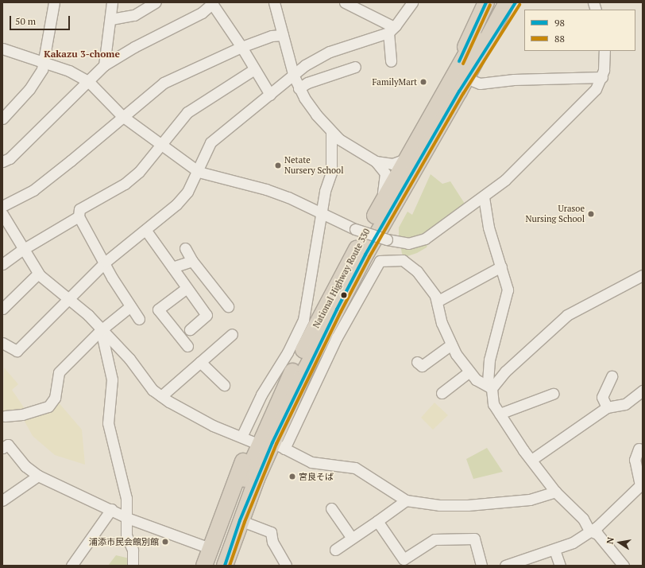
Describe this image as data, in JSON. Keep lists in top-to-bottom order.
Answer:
{
  "streets": {
    "highway": ["National Highway Route 330"]
  },
  "districts": ["Kakazu 3-chome"],
  "places": [
    "FamilyMart",
    "Netate Nursery School",
    "Urasoe Nursing School",
    "宮良そば",
    "浦添市民会館別館"
  ],
  "lines": ["transit line 98", "transit line 88"],
  "legend": ["98", "88"],
  "scale_bar": "50 m",
  "north": "left"
}
